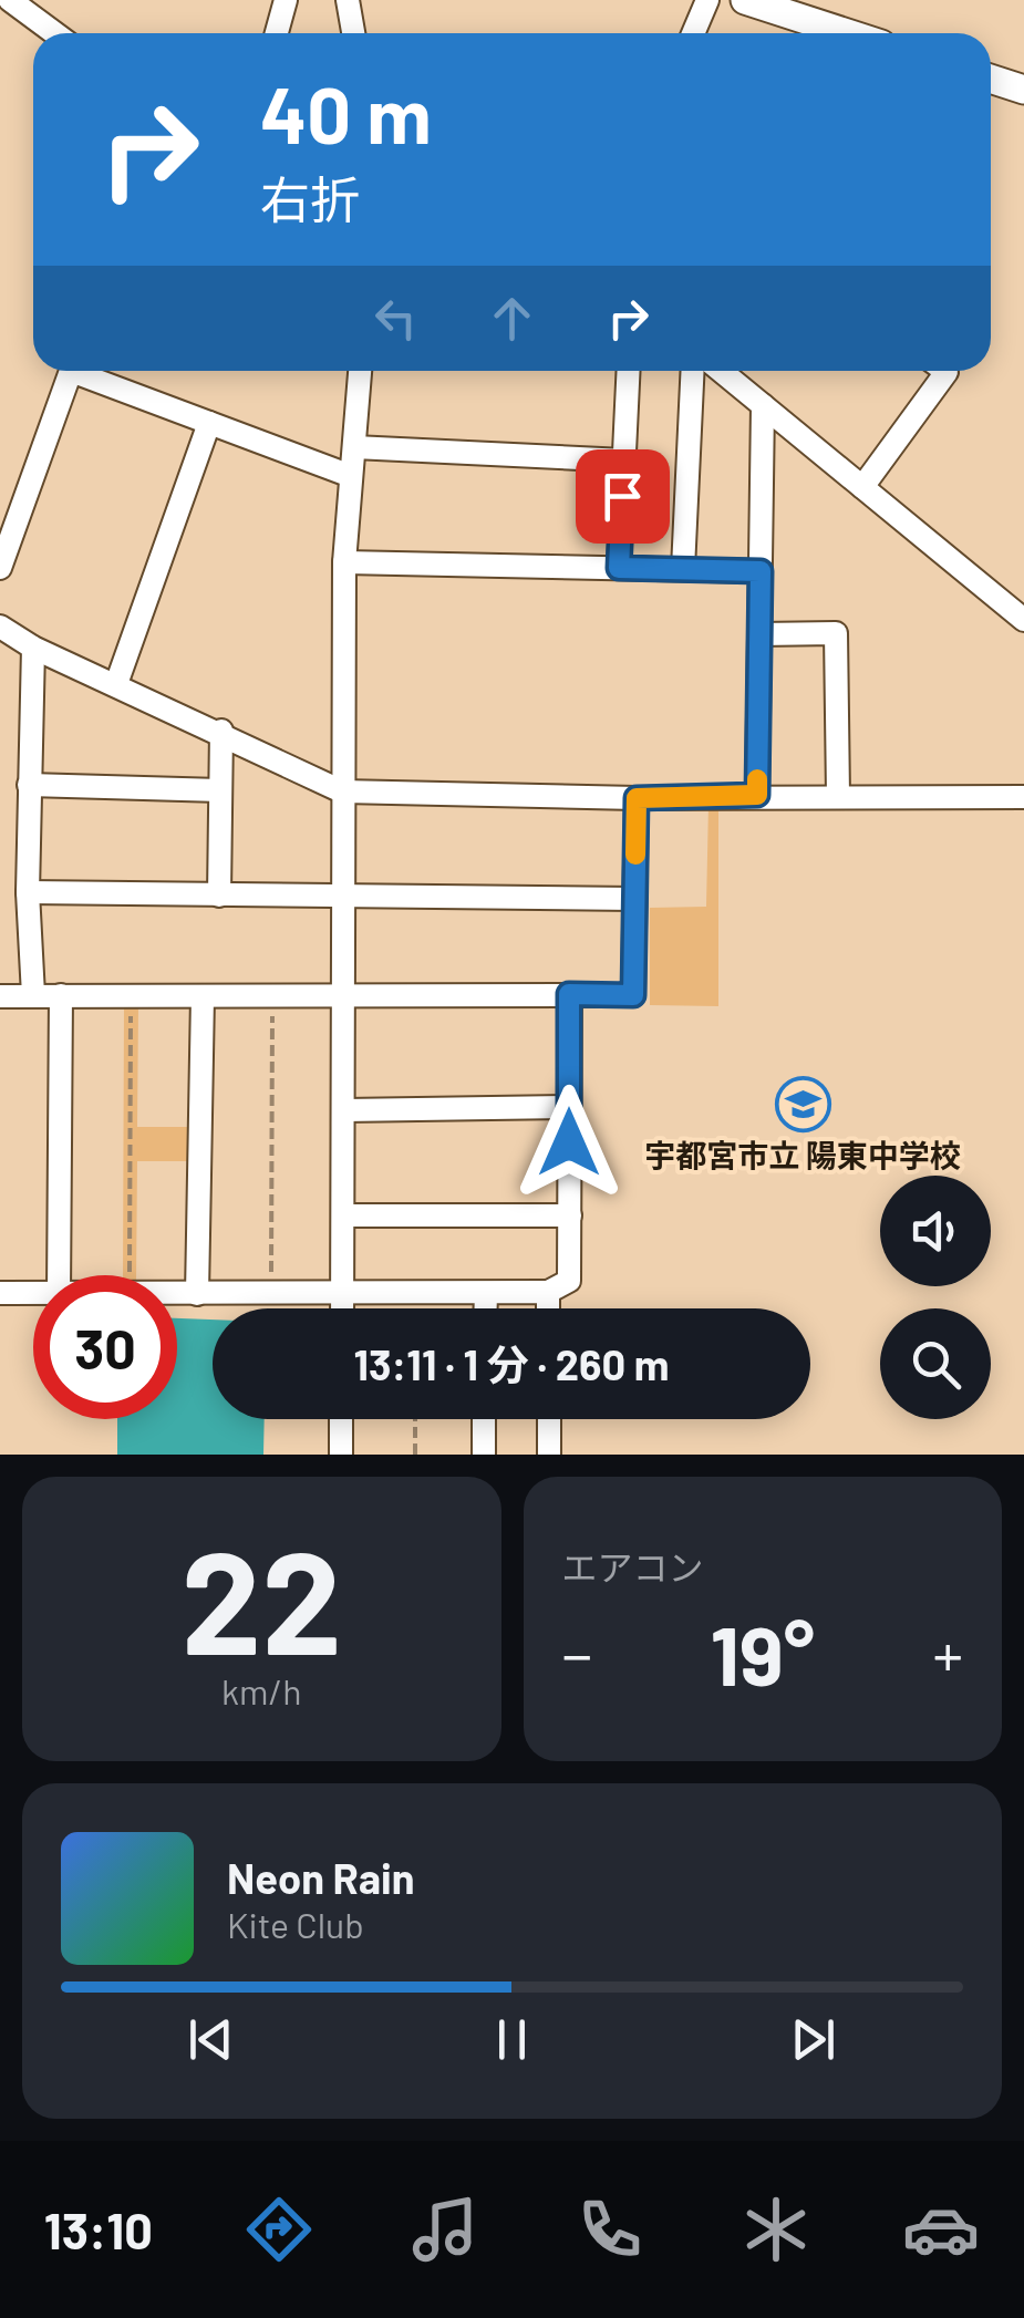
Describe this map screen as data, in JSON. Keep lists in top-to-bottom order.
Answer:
{
  "places": {
    "school or university": ["宇都宮市立 陽東中学校"]
  },
  "page": {
    "turn": ["40 m", "右折"],
    "limit": "30",
    "trip": "13:11 · 1 分 · 260 m",
    "tile": [
      ["22", "km/h"],
      "エアコン"
    ],
    "heat": ["−", "19°", "+"],
    "song": ["Neon Rain", "Kite Club"],
    "tabs": "13:10"
  }
}
